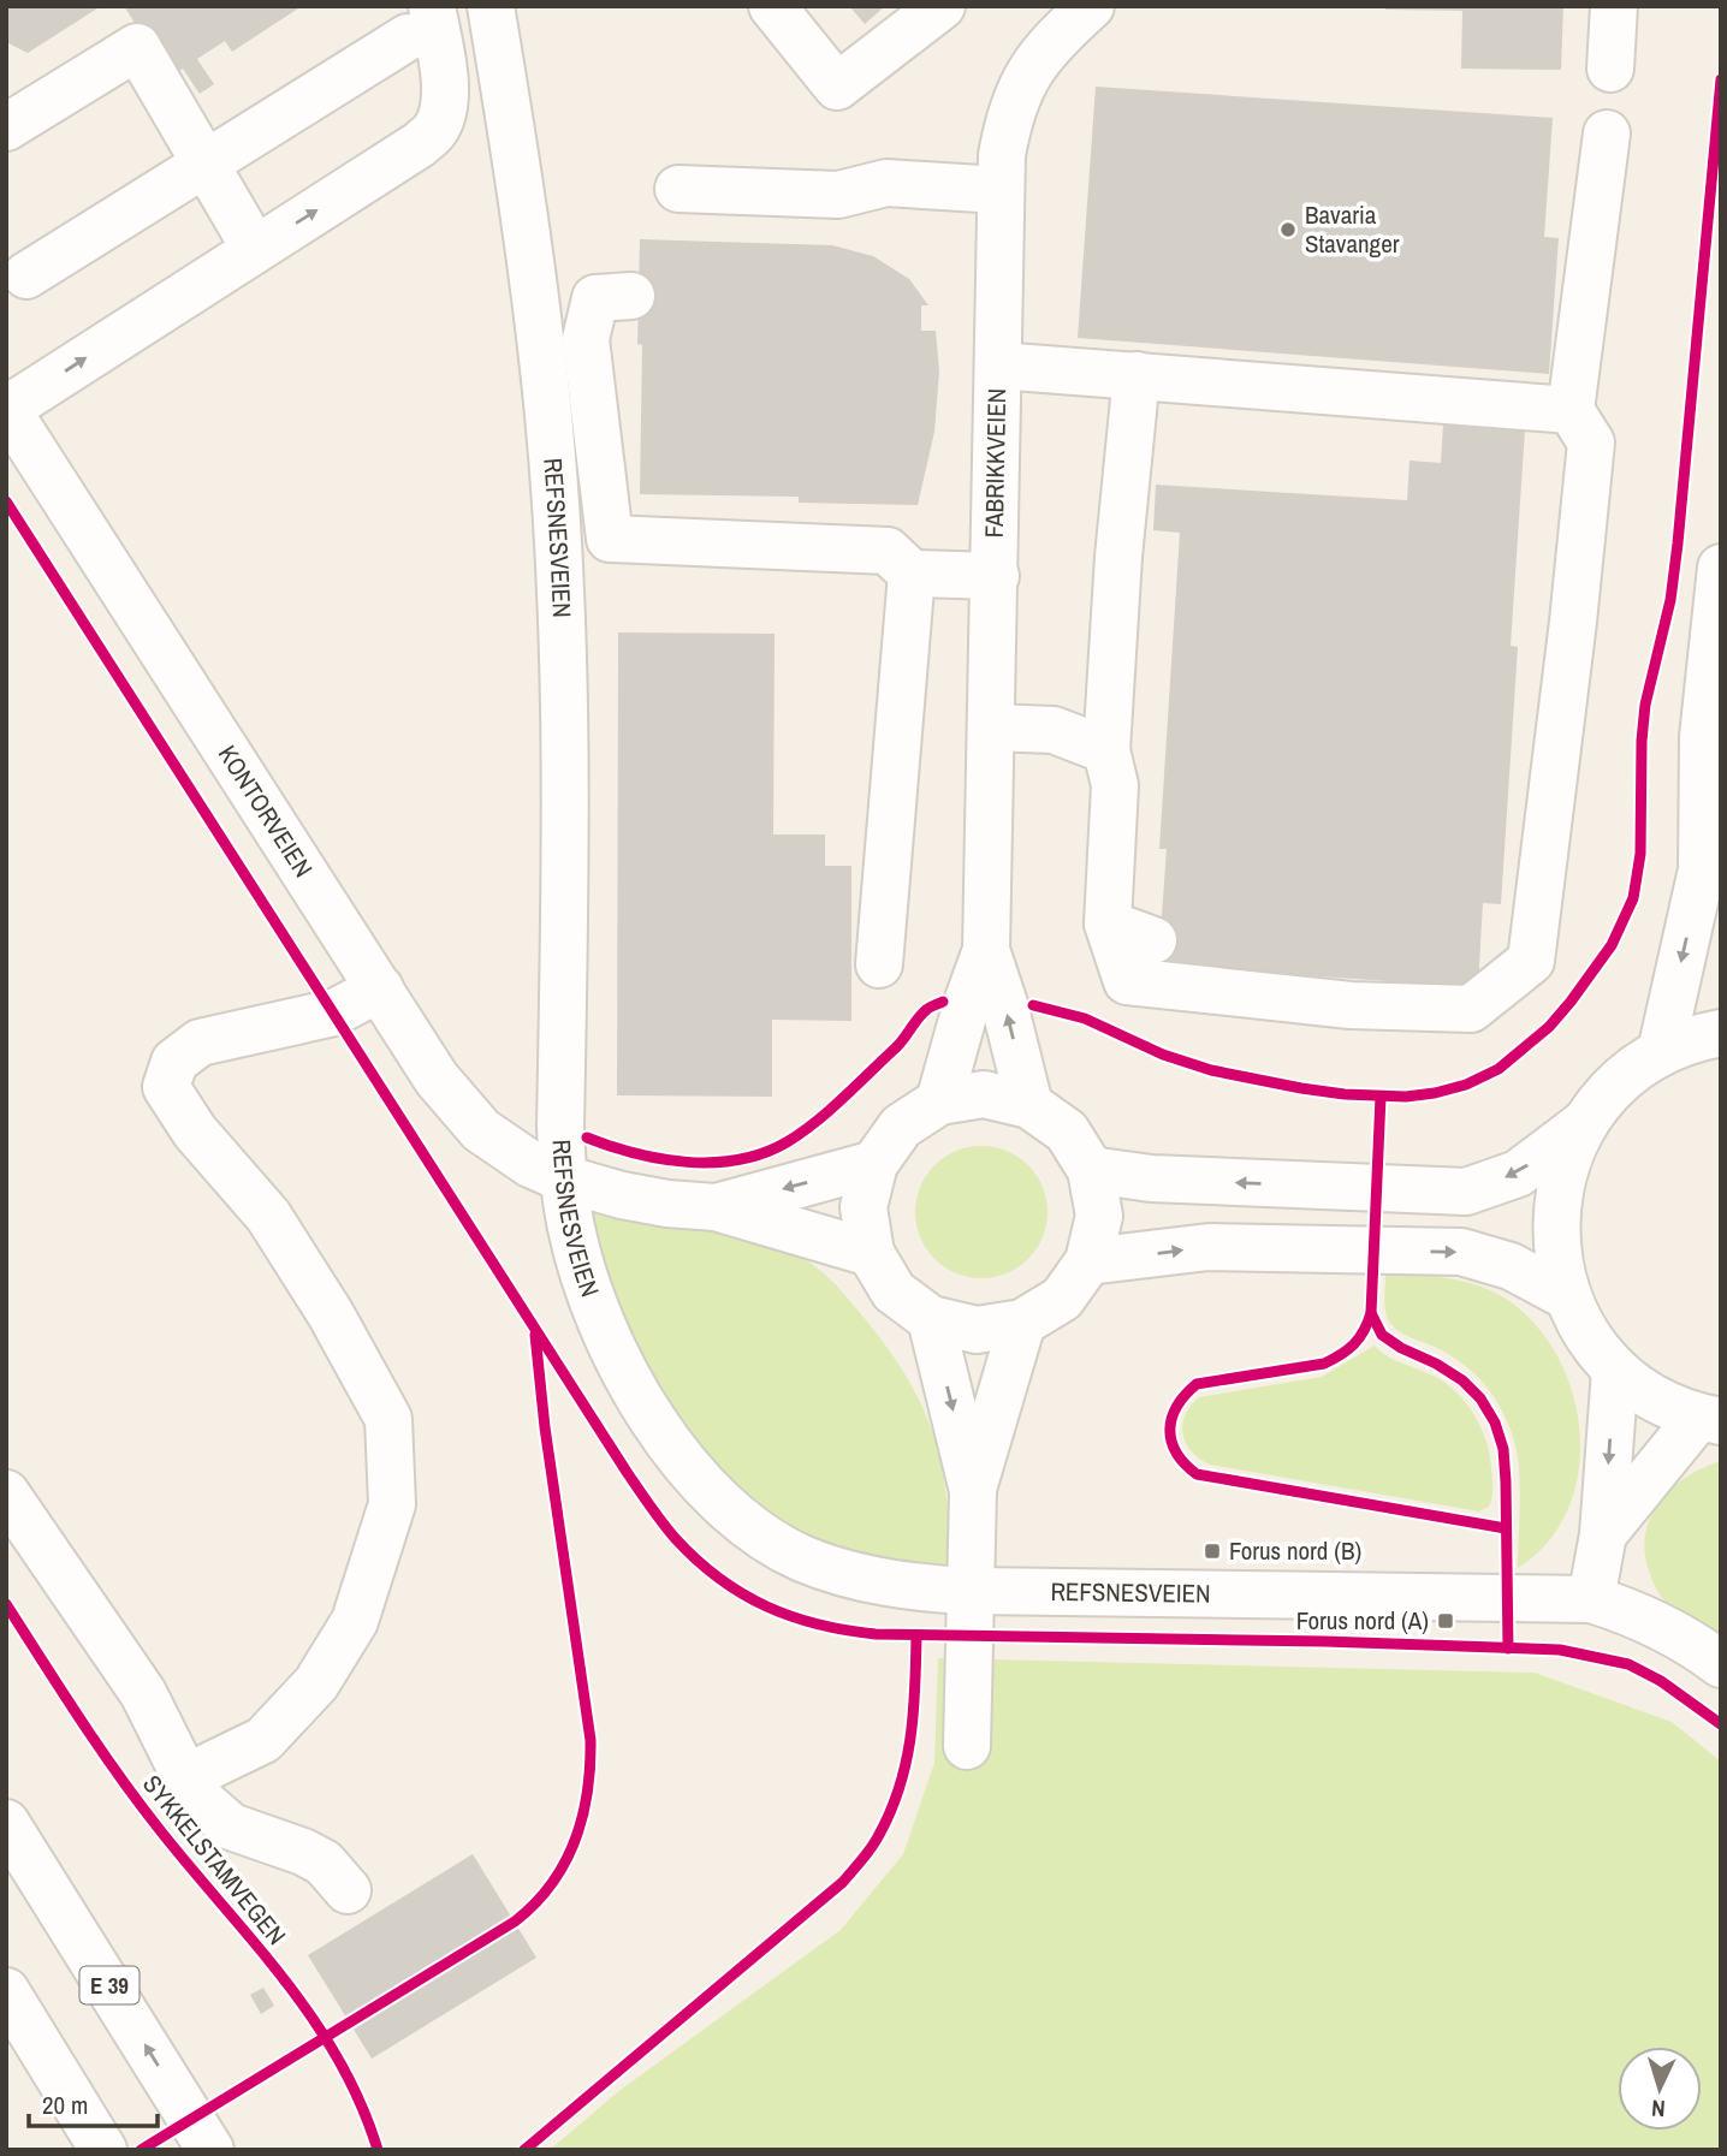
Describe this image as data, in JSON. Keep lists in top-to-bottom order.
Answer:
{
  "streets": {
    "main road": [
      "FABRIKKVEIEN",
      "REFSNESVEIEN",
      "KONTORVEIEN",
      "E 39"
    ],
    "cycle path": ["SYKKELSTAMVEGEN"]
  },
  "crossings": [
    ["REFSNESVEIEN", "KONTORVEIEN"]
  ],
  "places": {
    "other": ["Bavaria Stavanger"],
    "transit": ["Forus nord (B)", "Forus nord (A)"]
  },
  "scale_bar": "20 m",
  "north": "bottom"
}
